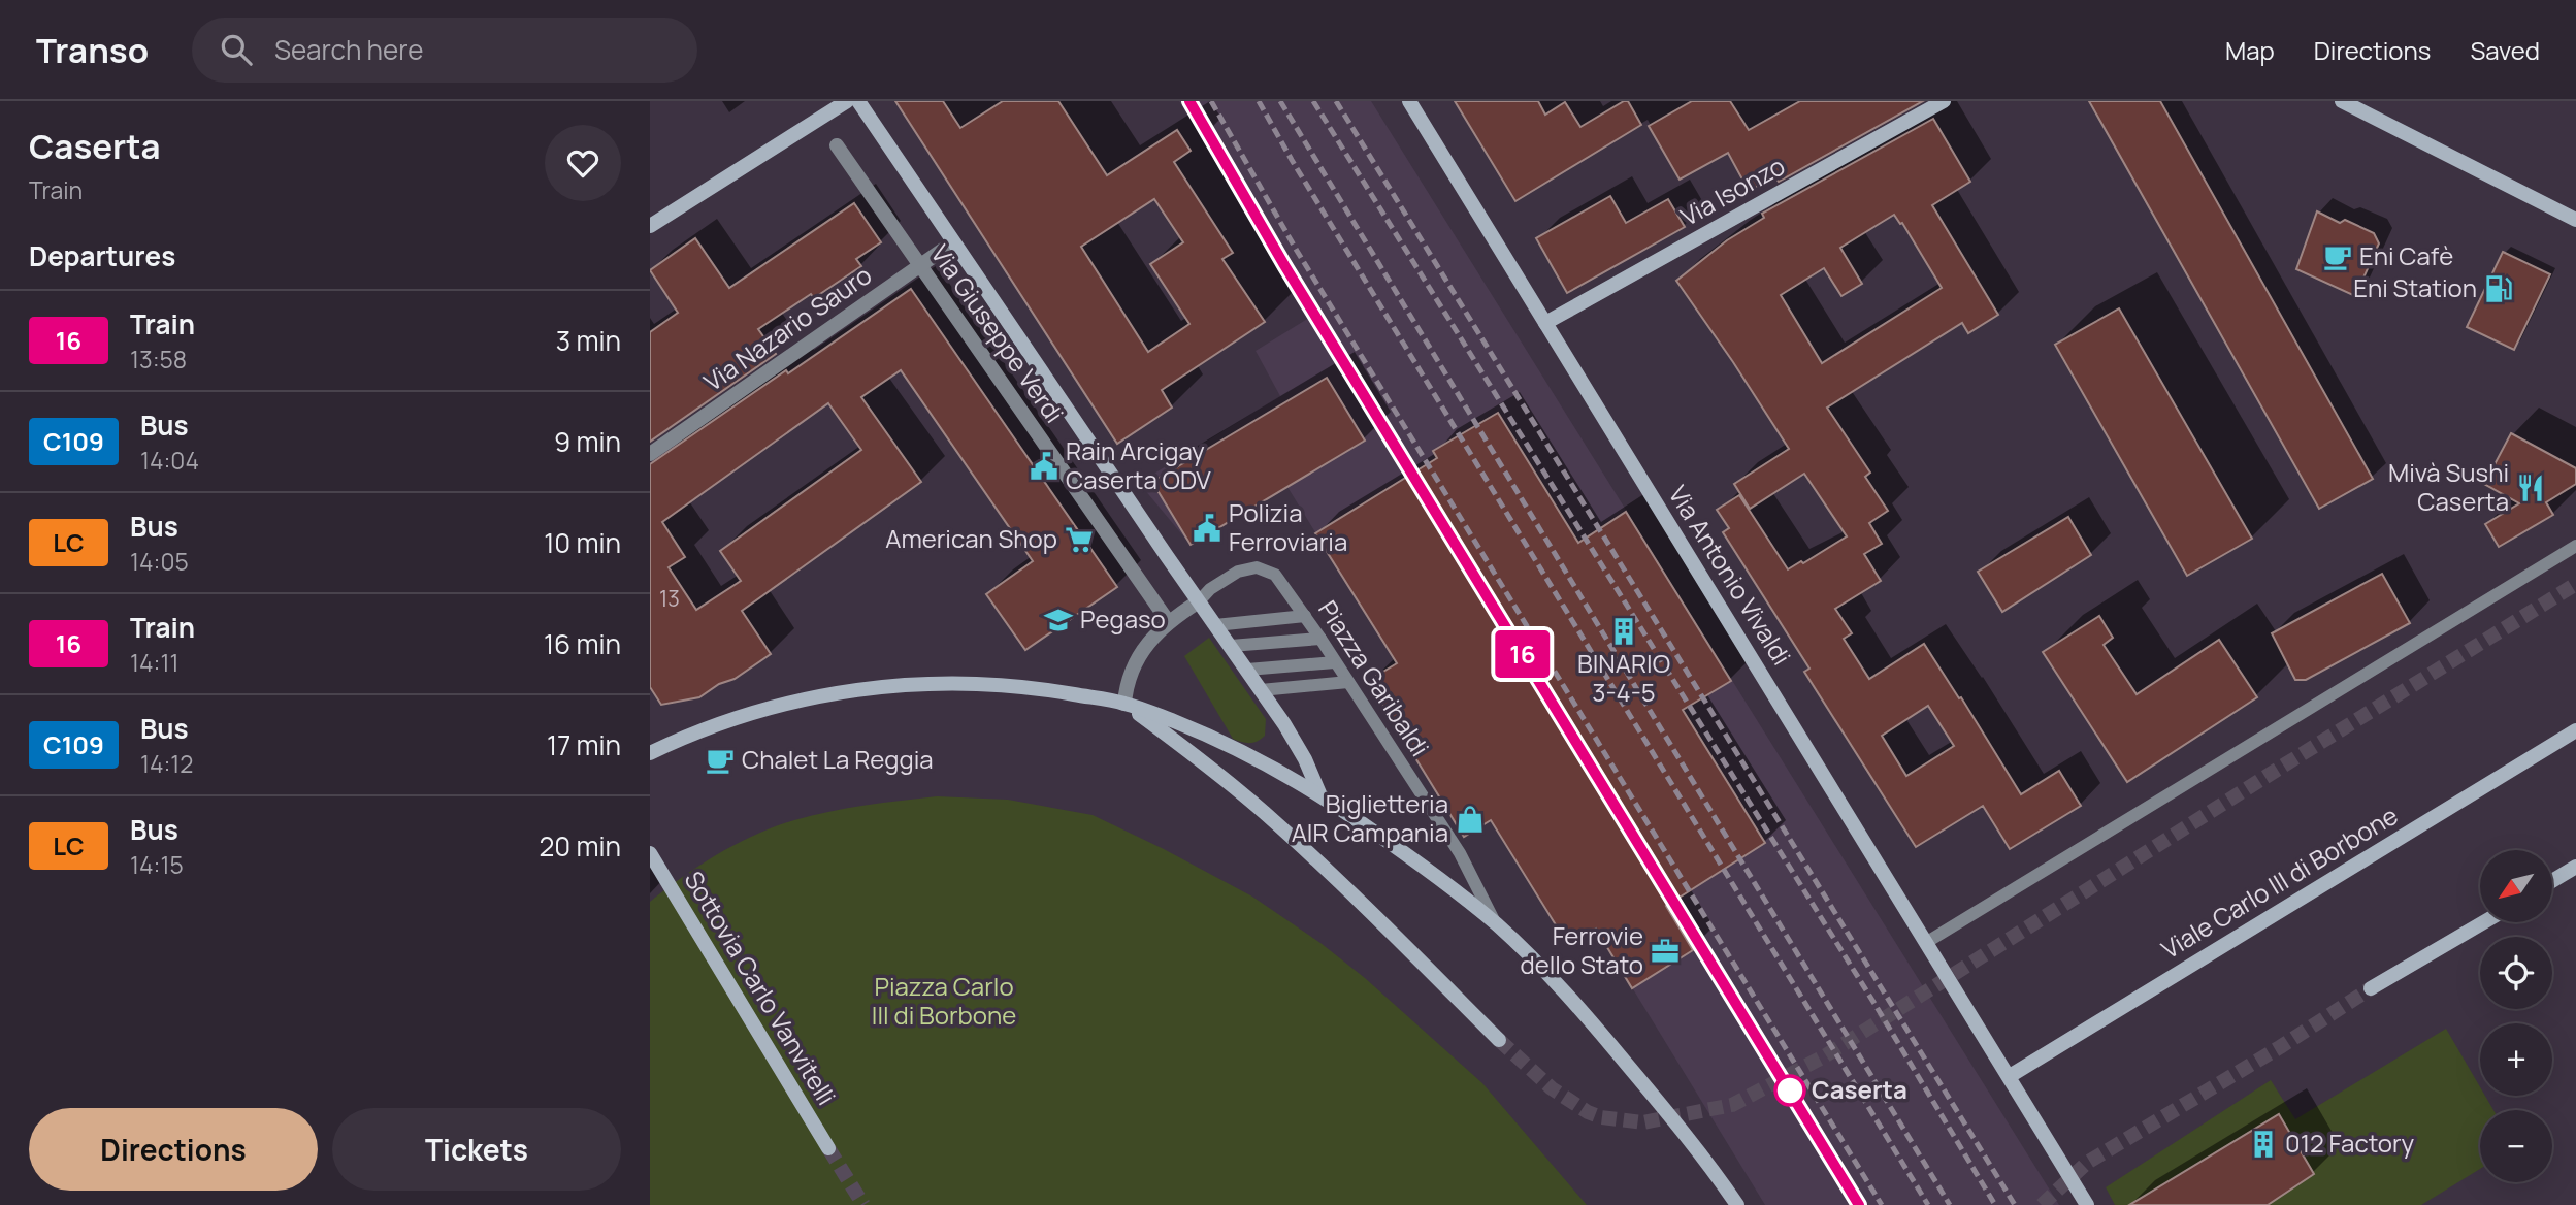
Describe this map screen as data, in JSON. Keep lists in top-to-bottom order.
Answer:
{
  "streets": {
    "main road": [
      "Via Isonzo",
      "Via Giuseppe Verdi",
      "Via Antonio Vivaldi",
      "Piazza Garibaldi",
      "Viale Carlo III di Borbone",
      "Sottovia Carlo Vanvitelli"
    ],
    "street": ["Via Nazario Sauro"]
  },
  "crossings": [
    ["Via Isonzo", "Via Antonio Vivaldi"],
    ["Via Nazario Sauro", "Via Giuseppe Verdi"],
    ["Via Giuseppe Verdi", "Piazza Garibaldi"],
    ["Via Antonio Vivaldi", "Viale Carlo III di Borbone"]
  ],
  "parks": ["Piazza Carlo III di Borbone"],
  "places": {
    "cafe": ["Eni Cafè", "Chalet La Reggia"],
    "fuel station": ["Eni Station"],
    "public building": ["Rain Arcigay Caserta ODV", "Polizia Ferroviaria"],
    "restaurant": ["Mivà Sushi Caserta"],
    "supermarket": ["American Shop"],
    "school or university": ["Pegaso"],
    "building": ["BINARIO 3-4-5", "012 Factory"],
    "shop": ["Biglietteria AIR Campania"],
    "office": ["Ferrovie dello Stato"],
    "other": ["Caserta"]
  },
  "house_numbers": ["13"],
  "north": "bottom left",
  "page": {
    "header": "Transo",
    "search": "Search here",
    "nav": ["Map", "Directions", "Saved"],
    "heading": [
      ["Caserta", "Train"],
      "Departures"
    ],
    "on_map": "16",
    "list": [
      {
        "mark": "16",
        "name": "Train",
        "note": "13:58",
        "value": "3 min"
      },
      {
        "mark": "C109",
        "name": "Bus",
        "note": "14:04",
        "value": "9 min"
      },
      {
        "mark": "LC",
        "name": "Bus",
        "note": "14:05",
        "value": "10 min"
      },
      {
        "mark": "16",
        "name": "Train",
        "note": "14:11",
        "value": "16 min"
      },
      {
        "mark": "C109",
        "name": "Bus",
        "note": "14:12",
        "value": "17 min"
      },
      {
        "mark": "LC",
        "name": "Bus",
        "note": "14:15",
        "value": "20 min"
      }
    ],
    "map_buttons": ["+", "−"],
    "buttons": ["Directions", "Tickets"]
  }
}
